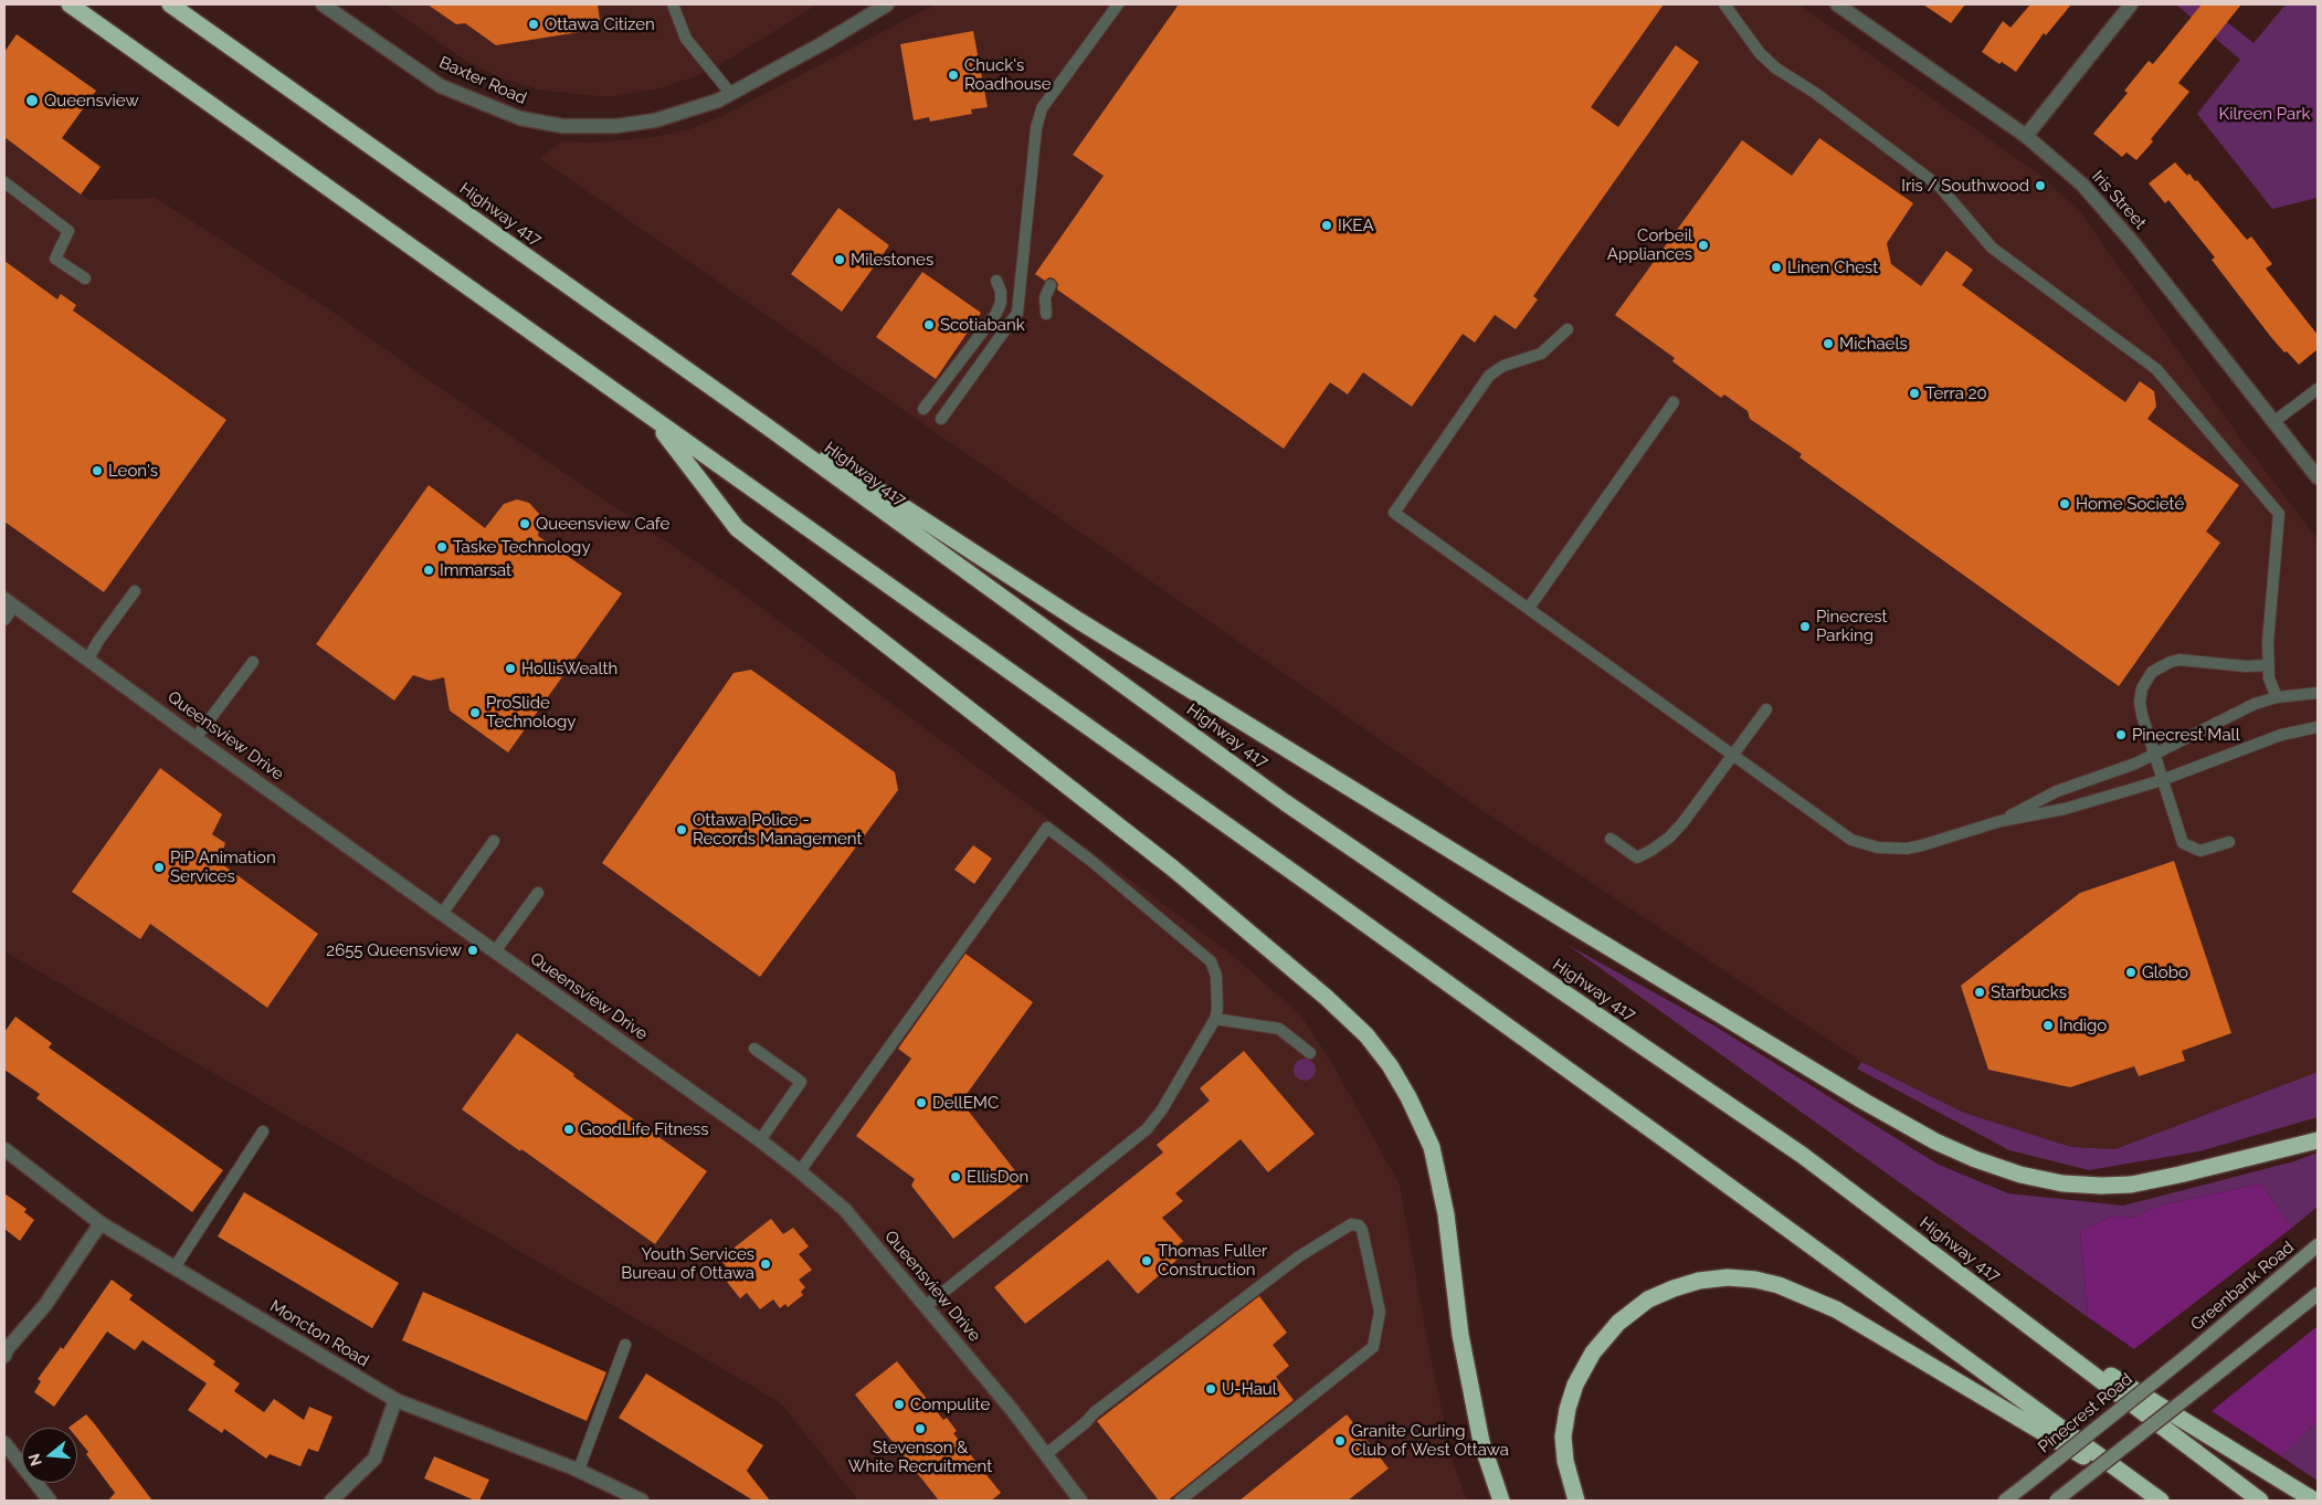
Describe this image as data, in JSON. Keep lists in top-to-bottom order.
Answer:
{
  "streets": {
    "highway": ["Highway 417"],
    "main road": ["Greenbank Road", "Pinecrest Road"],
    "street": [
      "Baxter Road",
      "Iris Street",
      "Queensview Drive",
      "Moncton Road"
    ]
  },
  "crossings": [
    ["Greenbank Road", "Pinecrest Road"]
  ],
  "parks": ["Kilreen Park"],
  "places": [
    "Ottawa Citizen",
    "Chuck's Roadhouse",
    "Queensview",
    "Iris / Southwood",
    "IKEA",
    "Corbeil Appliances",
    "Milestones",
    "Linen Chest",
    "Scotiabank",
    "Michaels",
    "Terra 20",
    "Leon's",
    "Home Societé",
    "Queensview Cafe",
    "Taske Technology",
    "Immarsat",
    "Pinecrest Parking",
    "HollisWealth",
    "ProSlide Technology",
    "Pinecrest Mall",
    "Ottawa Police - Records Management",
    "PiP Animation Services",
    "2655 Queensview",
    "Globo",
    "Starbucks",
    "Indigo",
    "DellEMC",
    "GoodLife Fitness",
    "EllisDon",
    "Thomas Fuller Construction",
    "Youth Services Bureau of Ottawa",
    "U-Haul",
    "Compulite",
    "Stevenson & White Recruitment",
    "Granite Curling Club of West Ottawa"
  ],
  "north": "left"
}
